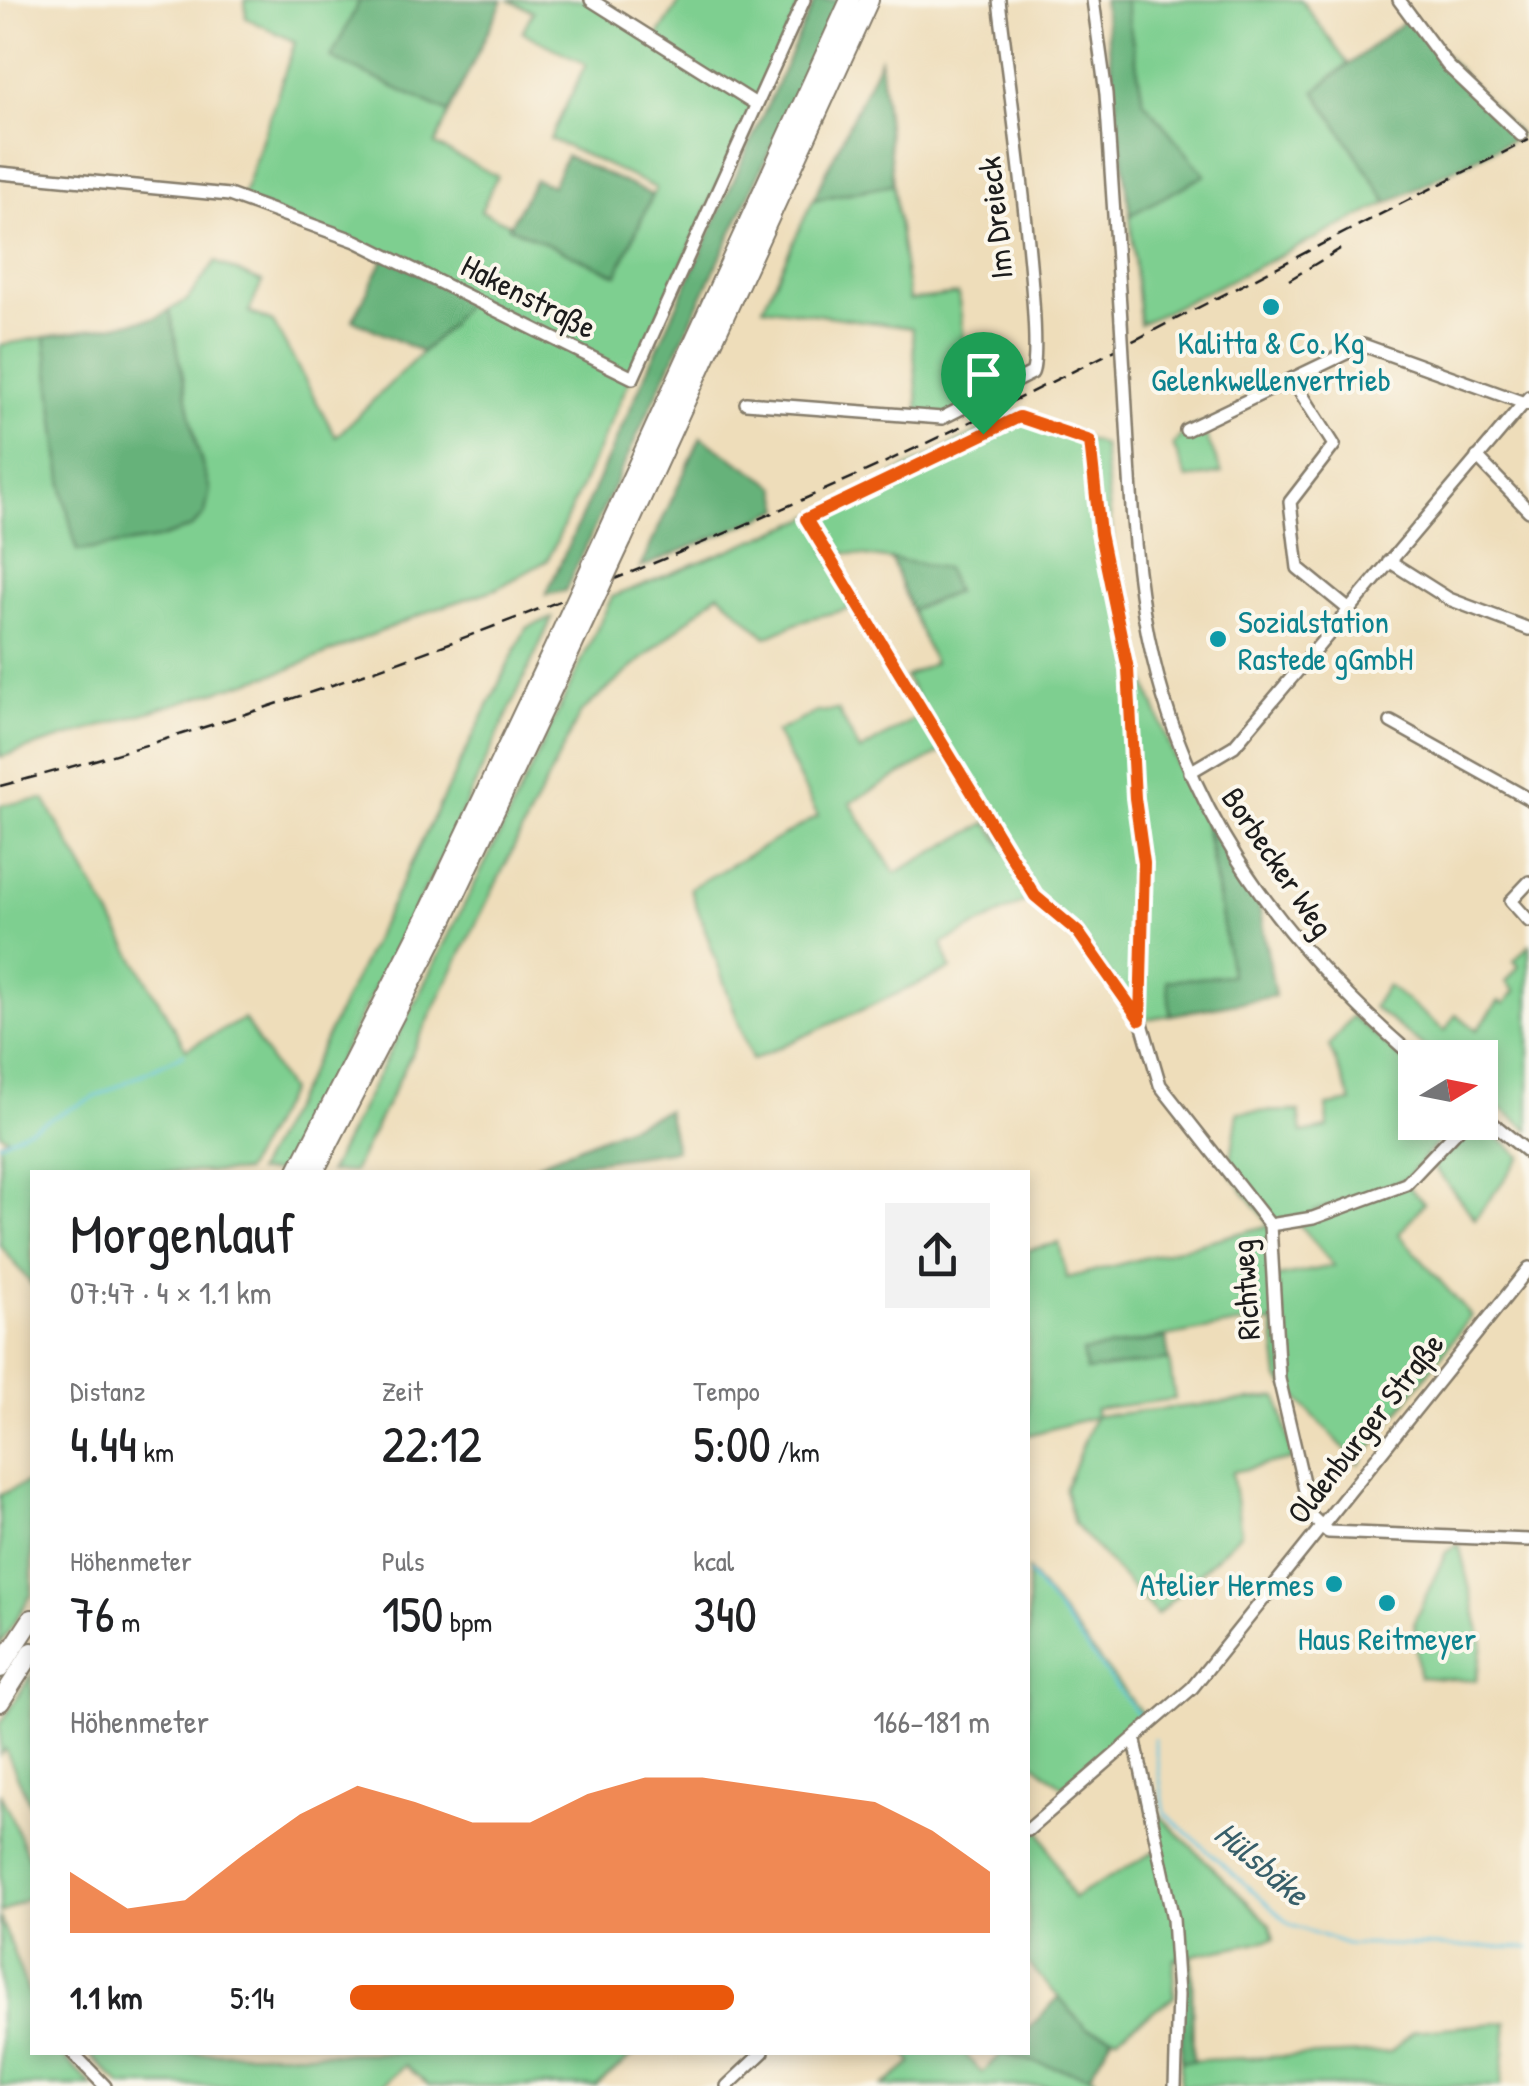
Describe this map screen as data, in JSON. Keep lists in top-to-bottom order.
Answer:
{
  "streets": {
    "street": [
      "Im Dreieck",
      "Hakenstraße",
      "Borbecker Weg",
      "Richtweg",
      "Oldenburger Straße"
    ]
  },
  "crossings": [
    ["Richtweg", "Oldenburger Straße"]
  ],
  "water": ["Hülsbäke"],
  "places": [
    "Kalitta & Co. Kg Gelenkwellenvertrieb",
    "Sozialstation Rastede gGmbH",
    "Atelier Hermes",
    "Haus Reitmeyer"
  ],
  "north": "right",
  "page": {
    "heading": ["Morgenlauf", "07:47 · 4 × 1.1 km"],
    "stats": [
      ["Distanz", "4.44 km"],
      ["Zeit", "22:12"],
      ["Tempo", "5:00 /km"],
      ["Höhenmeter", "76 m"],
      ["Puls", "150 bpm"],
      ["kcal", "340"]
    ],
    "chart": ["Höhenmeter", "166–181 m"],
    "list": [
      {
        "name": "1.1 km",
        "note": "5:14"
      }
    ]
  }
}
